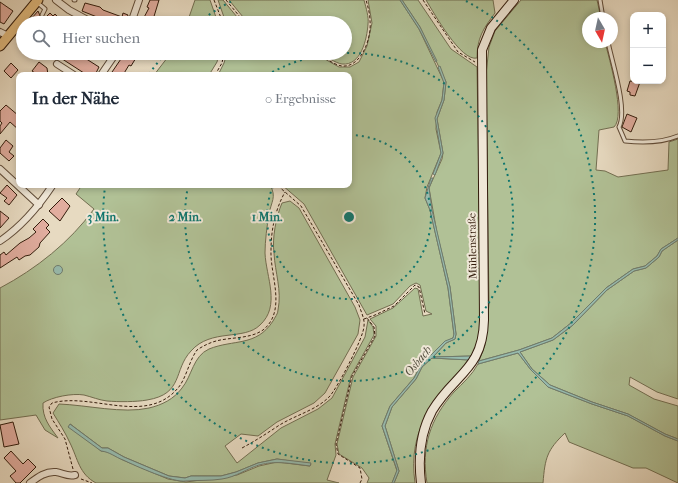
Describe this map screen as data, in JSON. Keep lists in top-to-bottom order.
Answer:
{
  "streets": {
    "street": ["Mühlenstraße"]
  },
  "water": ["Osbach"],
  "north": "bottom",
  "page": {
    "map_buttons": ["+", "−"],
    "search": "Hier suchen",
    "heading": ["In der Nähe", "0 Ergebnisse"]
  },
  "rings": ["1 Min.", "3 Min.", "2 Min."]
}
